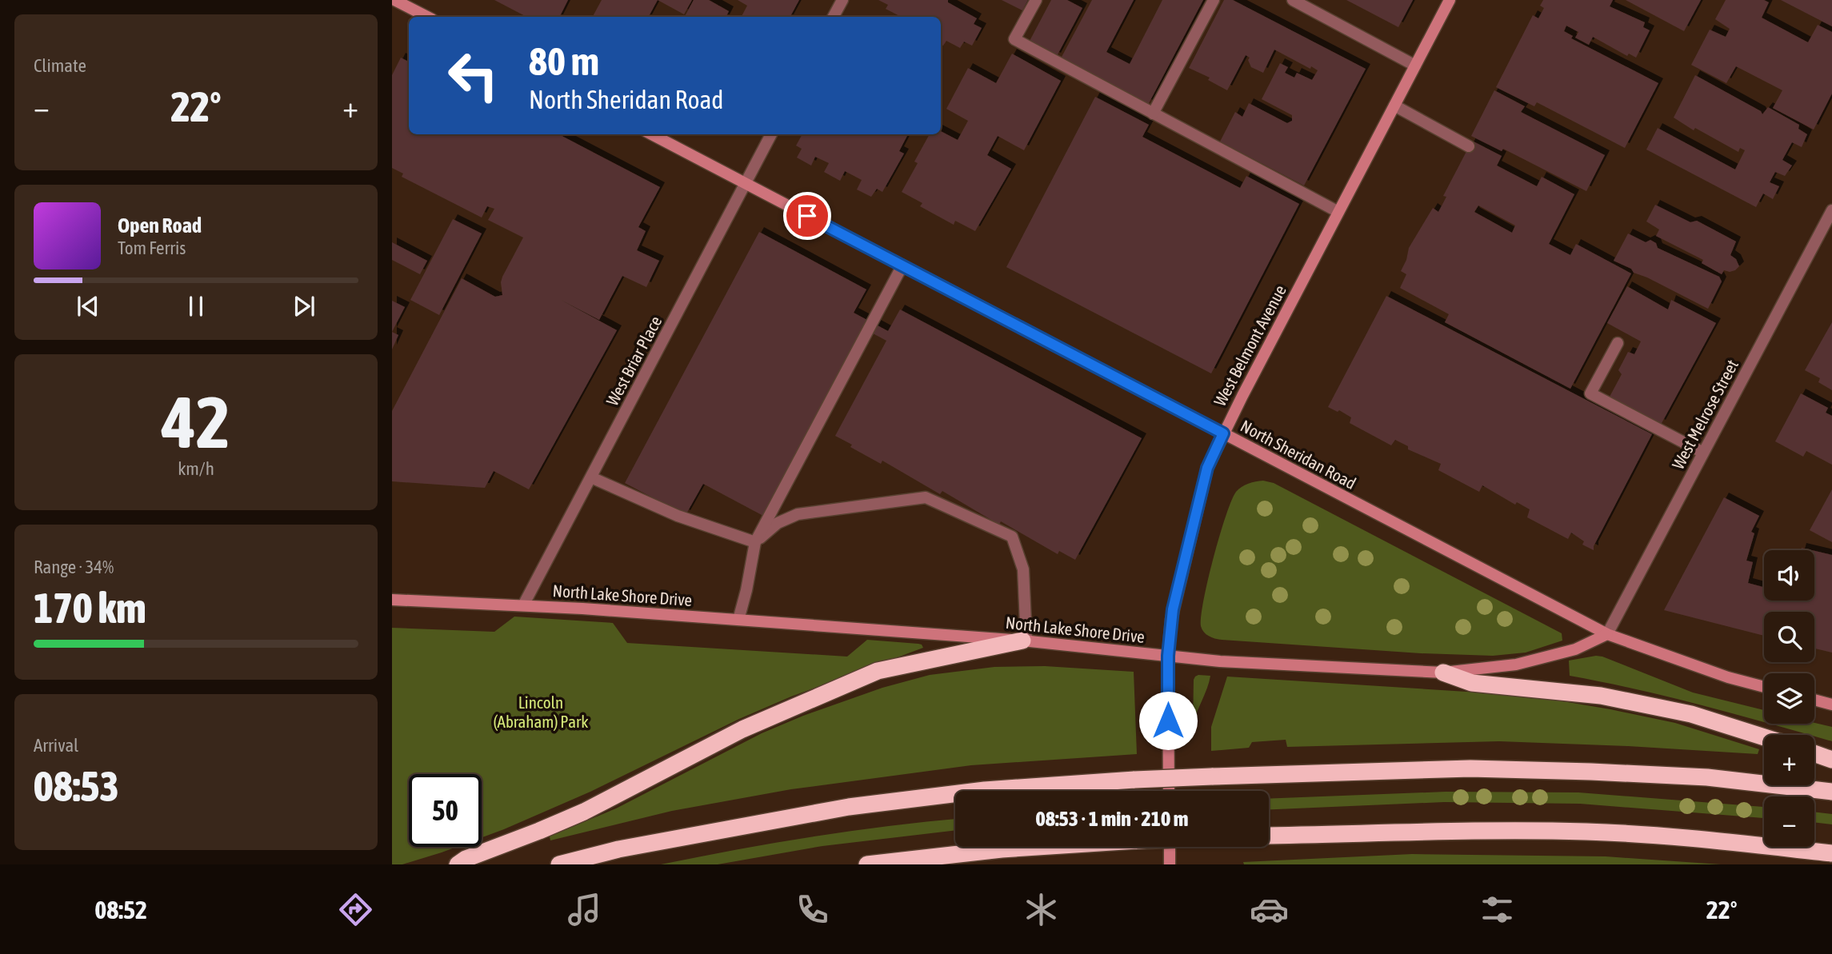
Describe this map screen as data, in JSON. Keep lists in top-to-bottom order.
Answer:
{
  "streets": {
    "main road": ["West Belmont Avenue", "North Sheridan Road", "North Lake Shore Drive"],
    "street": ["West Briar Place", "West Melrose Street"]
  },
  "crossings": [
    ["West Belmont Avenue", "North Sheridan Road"],
    ["West Belmont Avenue", "North Lake Shore Drive"],
    ["West Briar Place", "North Sheridan Road"],
    ["West Briar Place", "North Lake Shore Drive"],
    ["West Melrose Street", "North Sheridan Road"],
    ["West Melrose Street", "North Lake Shore Drive"],
    ["North Sheridan Road", "North Lake Shore Drive"]
  ],
  "parks": ["Lincoln (Abraham) Park"],
  "page": {
    "tile": [
      "Climate",
      ["42", "km/h"],
      ["Range · 34%", "170 km"],
      ["Arrival", "08:53"]
    ],
    "turn": ["80 m", "North Sheridan Road"],
    "heat": ["−", "22°", "+"],
    "song": ["Open Road", "Tom Ferris"],
    "map_buttons": ["+", "−"],
    "limit": "50",
    "trip": "08:53 · 1 min · 210 m",
    "tabs": ["08:52", "22°"]
  }
}
